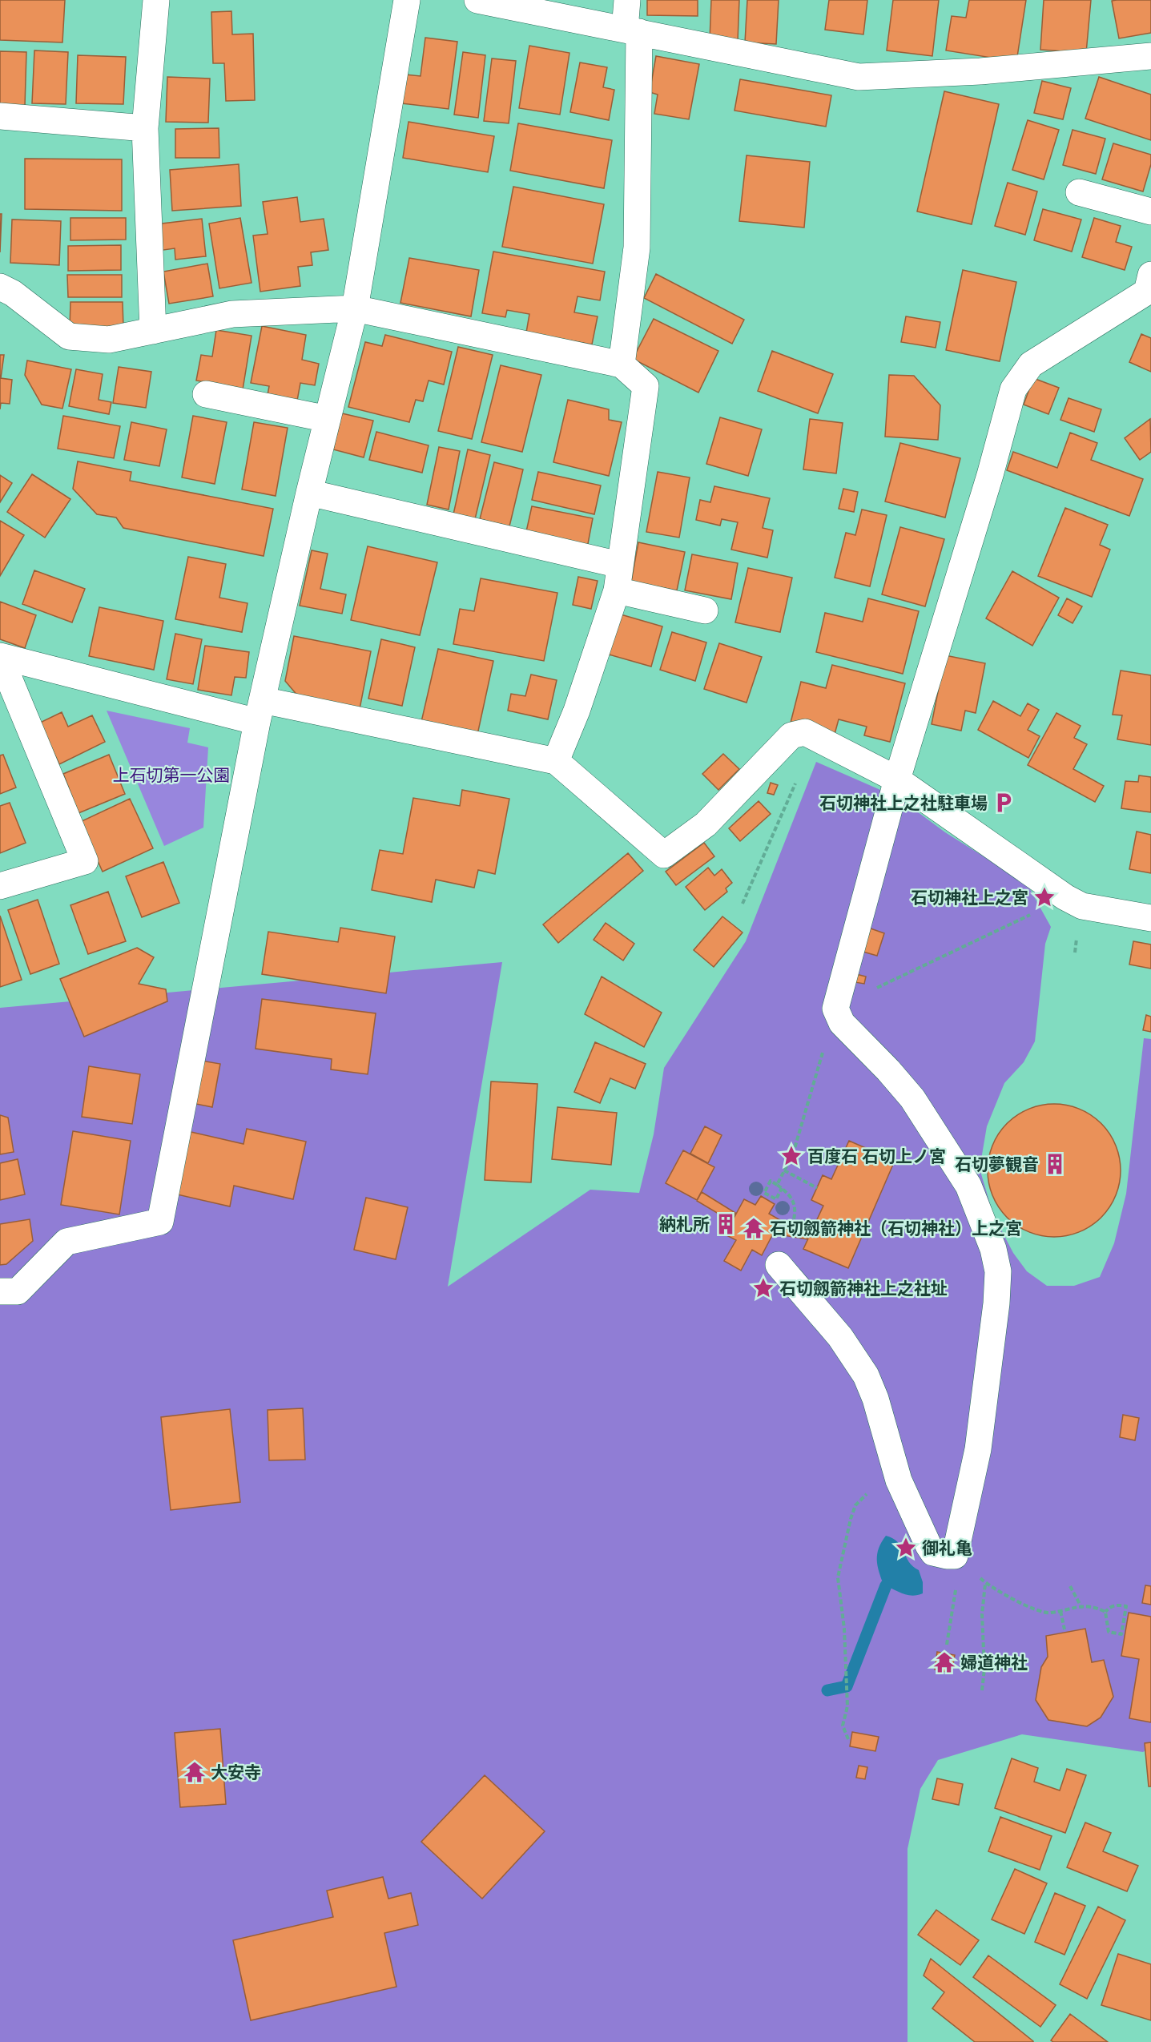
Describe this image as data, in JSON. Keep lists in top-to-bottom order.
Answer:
{
  "parks": ["上石切第一公園"],
  "places": {
    "parking": ["石切神社上之社駐車場"],
    "place": [
      "石切神社上之宮",
      "百度石 石切上ノ宮",
      "石切劔箭神社上之社址",
      "御礼亀"
    ],
    "building": ["石切夢観音", "納札所"],
    "temple": ["石切劔箭神社（石切神社）上之宮", "婦道神社", "大安寺"]
  }
}
